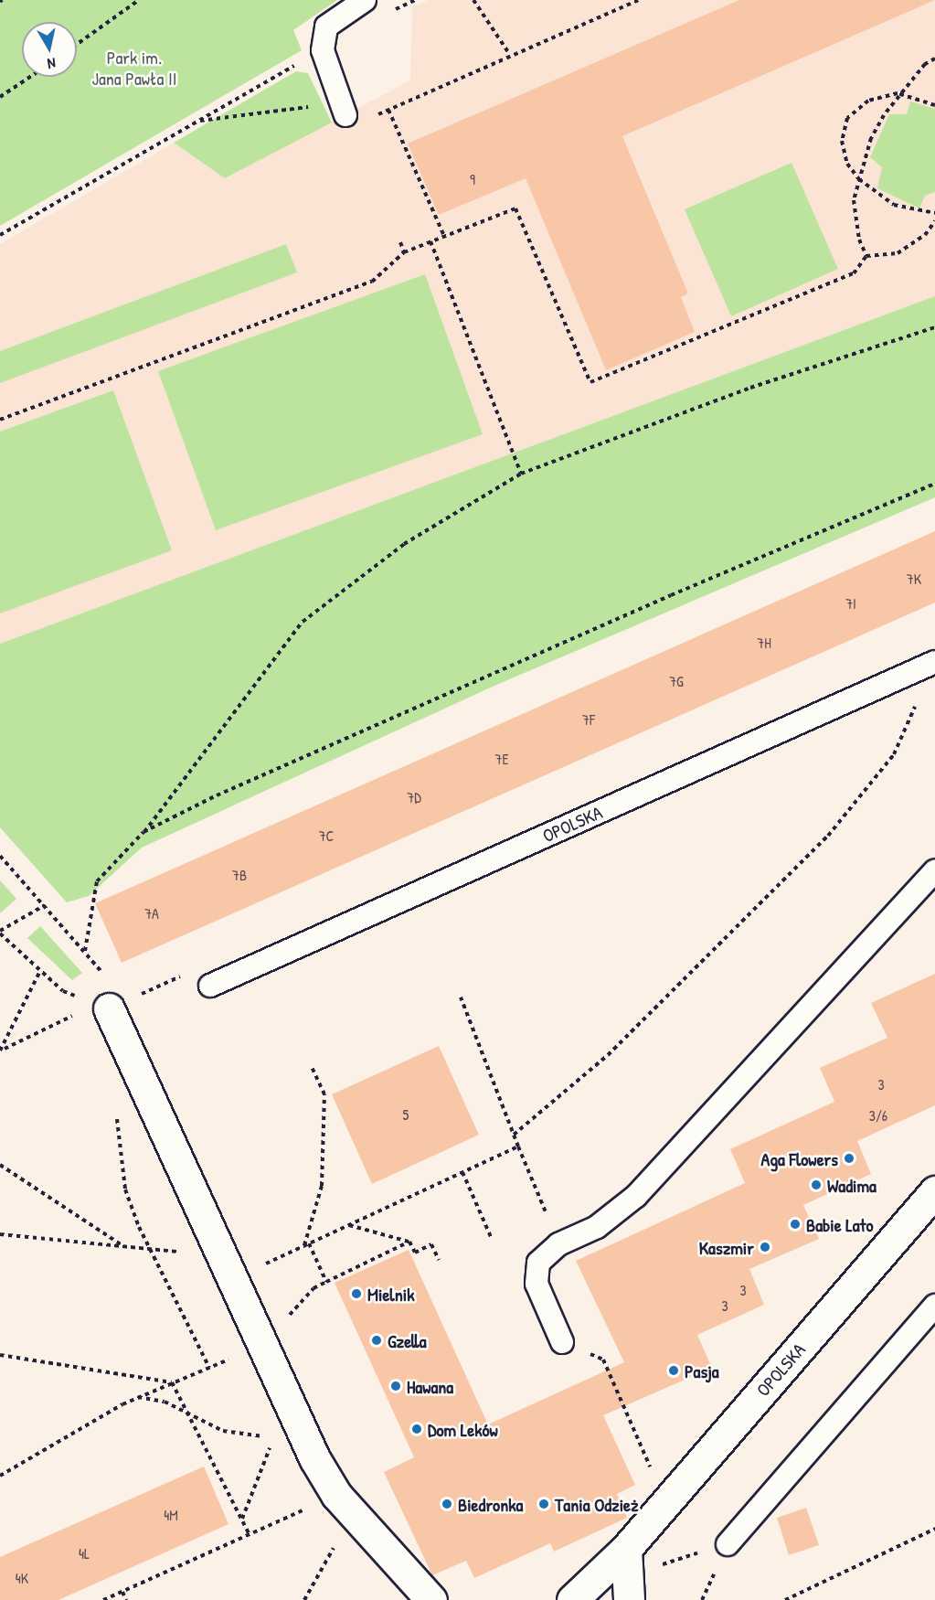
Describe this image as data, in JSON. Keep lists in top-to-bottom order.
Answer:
{
  "streets": {
    "street": ["OPOLSKA"]
  },
  "parks": ["Park im. Jana Pawła II"],
  "places": [
    "Aga Flowers",
    "Wadima",
    "Babie Lato",
    "Kaszmir",
    "Mielnik",
    "Gzella",
    "Pasja",
    "Hawana",
    "Dom Leków",
    "Biedronka",
    "Tania Odzież"
  ],
  "house_numbers": [
    "9",
    "7K",
    "7I",
    "7H",
    "7G",
    "7F",
    "7E",
    "7D",
    "7C",
    "7B",
    "7A",
    "3",
    "5",
    "3/6",
    "3",
    "3",
    "4M",
    "4L",
    "4K"
  ],
  "north": "bottom"
}
